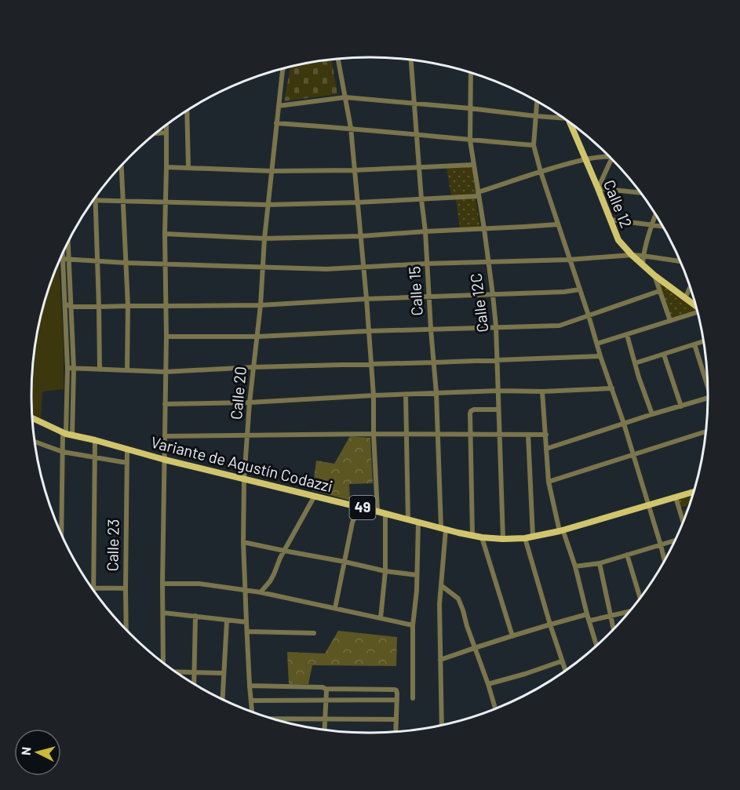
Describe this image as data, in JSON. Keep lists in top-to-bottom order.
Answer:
{
  "streets": {
    "main road": ["Calle 12", "Variante de Agustín Codazzi", "49"],
    "street": [
      "Calle 15",
      "Calle 12C",
      "Calle 20",
      "Calle 23"
    ]
  },
  "crossings": [
    ["Calle 15", "Variante de Agustín Codazzi"],
    ["Calle 12C", "Variante de Agustín Codazzi"],
    ["Calle 20", "Variante de Agustín Codazzi"],
    ["Variante de Agustín Codazzi", "Calle 23"]
  ],
  "north": "left"
}
